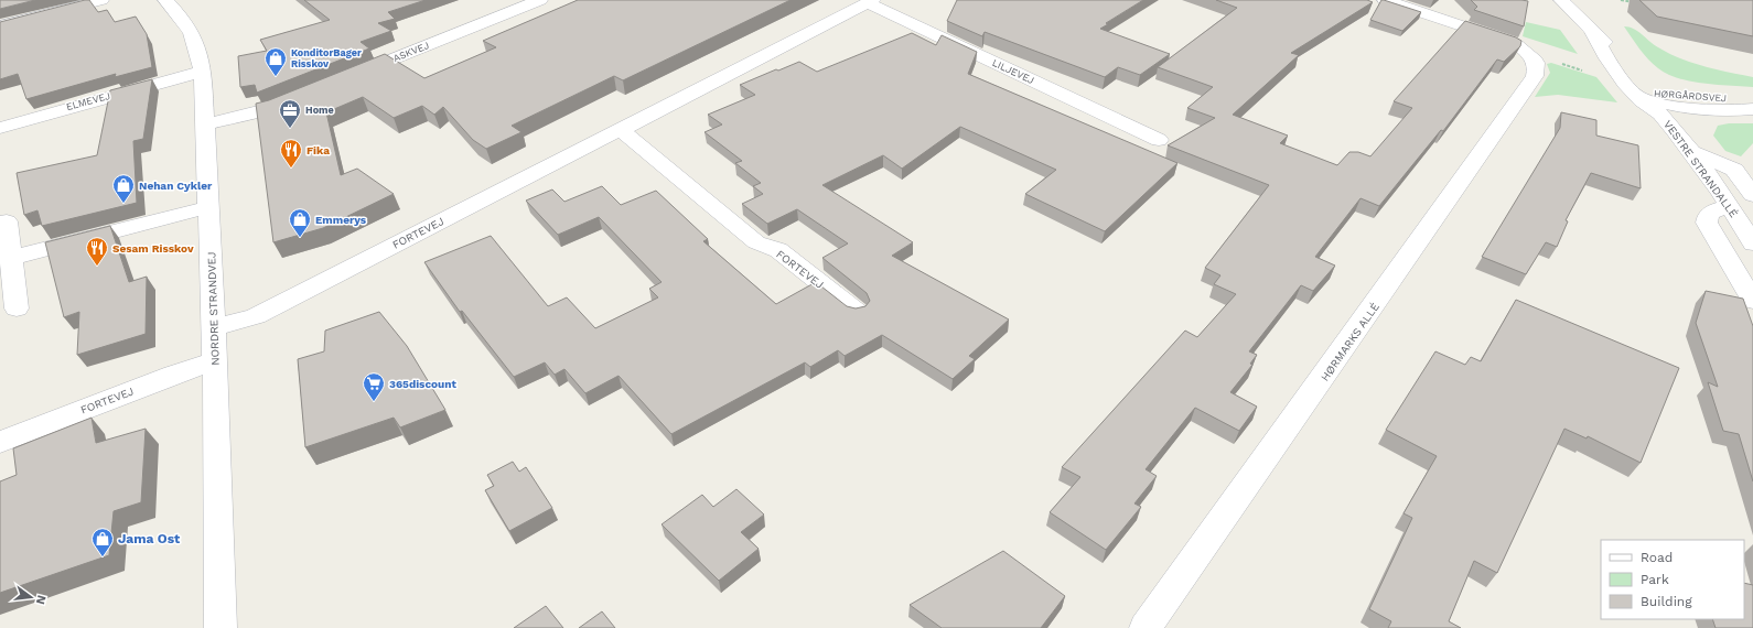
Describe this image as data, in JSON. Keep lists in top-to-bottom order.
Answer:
{
  "streets": {
    "street": [
      "ASKVEJ",
      "LILJEVEJ",
      "HØRGÅRDSVEJ",
      "ELMEVEJ",
      "VESTRE STRANDALLÉ",
      "FORTEVEJ",
      "NORDRE STRANDVEJ",
      "HØRMARKS ALLÉ"
    ]
  },
  "crossings": [
    ["LILJEVEJ", "FORTEVEJ"],
    ["HØRGÅRDSVEJ", "VESTRE STRANDALLÉ"],
    ["ELMEVEJ", "NORDRE STRANDVEJ"],
    ["FORTEVEJ", "NORDRE STRANDVEJ"]
  ],
  "places": {
    "shop": [
      "KonditorBager Risskov",
      "Nehan Cykler",
      "Emmerys",
      "Jama Ost"
    ],
    "office": ["Home"],
    "restaurant": ["Fika", "Sesam Risskov"],
    "supermarket": ["365discount"]
  },
  "legend": ["Road", "Park", "Building"],
  "north": "right"
}
